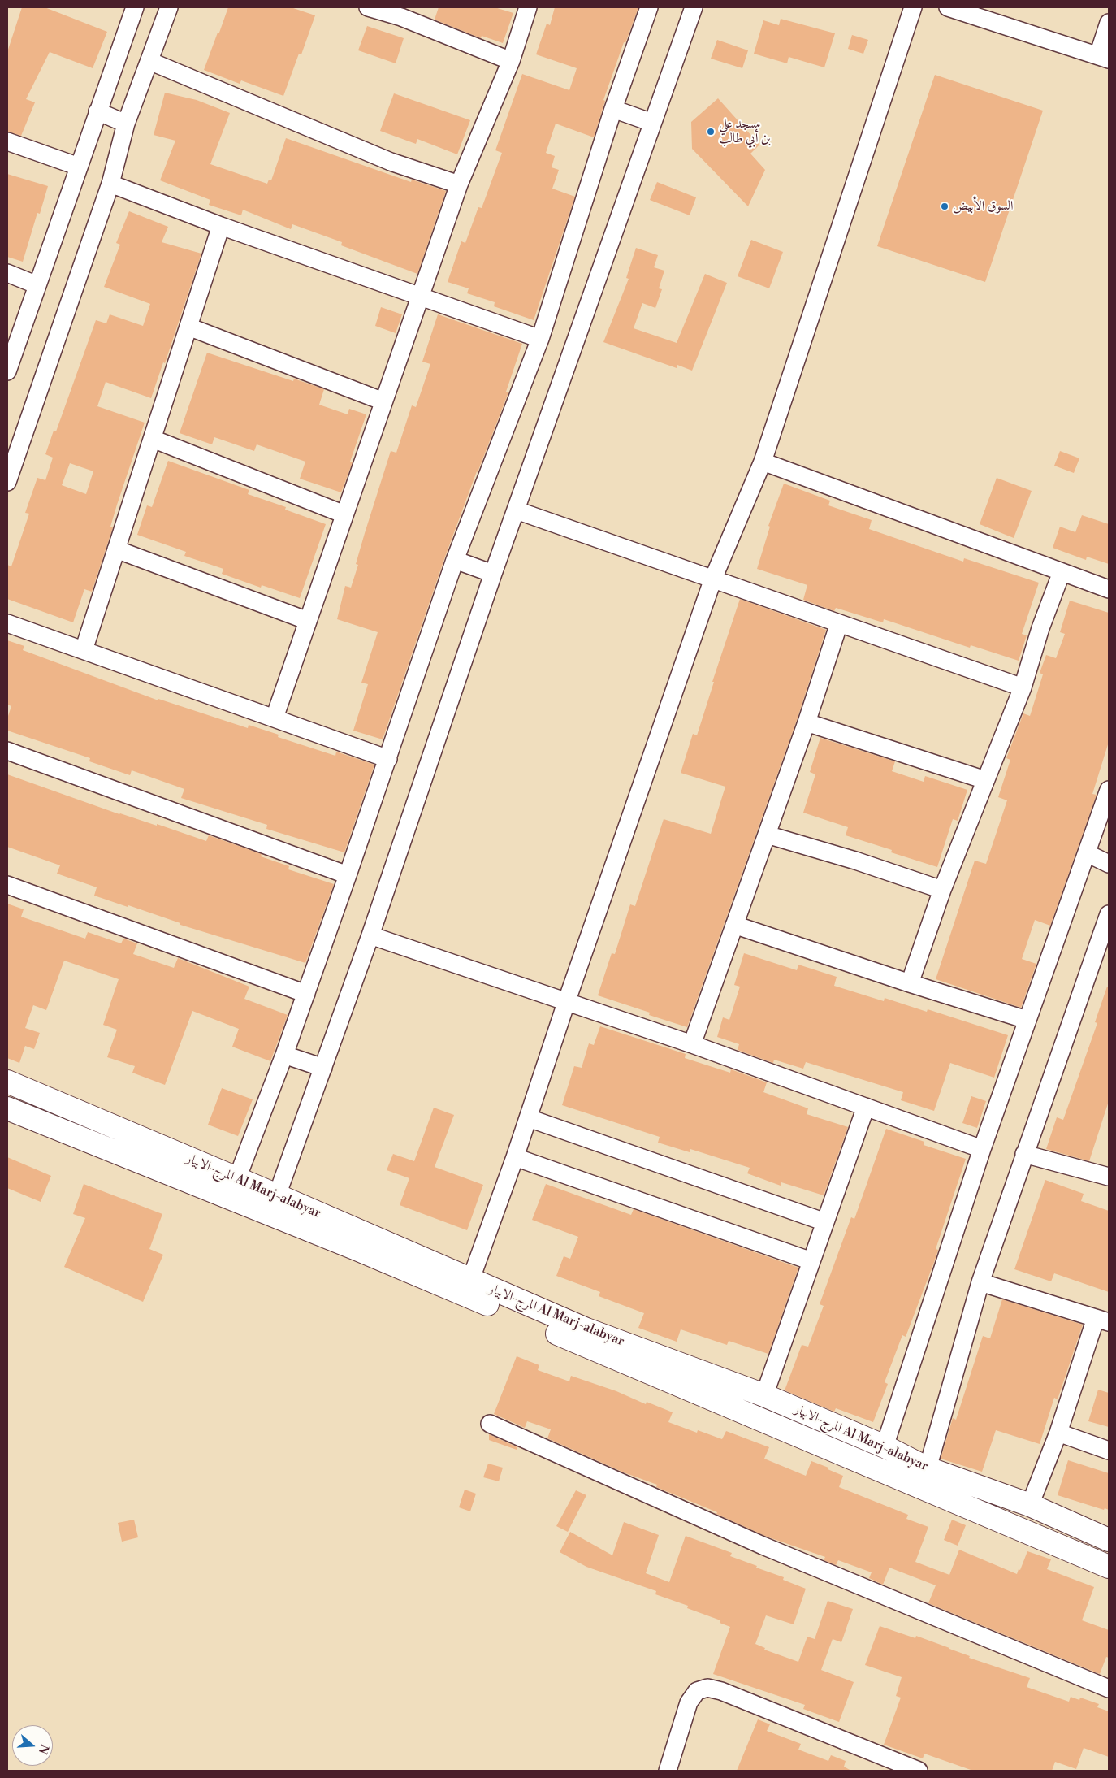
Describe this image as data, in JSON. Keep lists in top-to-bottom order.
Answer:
{
  "streets": {
    "main road": ["المرج-الابيار Al Marj-alabyar"]
  },
  "places": ["مسجد علي بن أبي طالب", "السوق الأبيض"],
  "north": "right"
}
